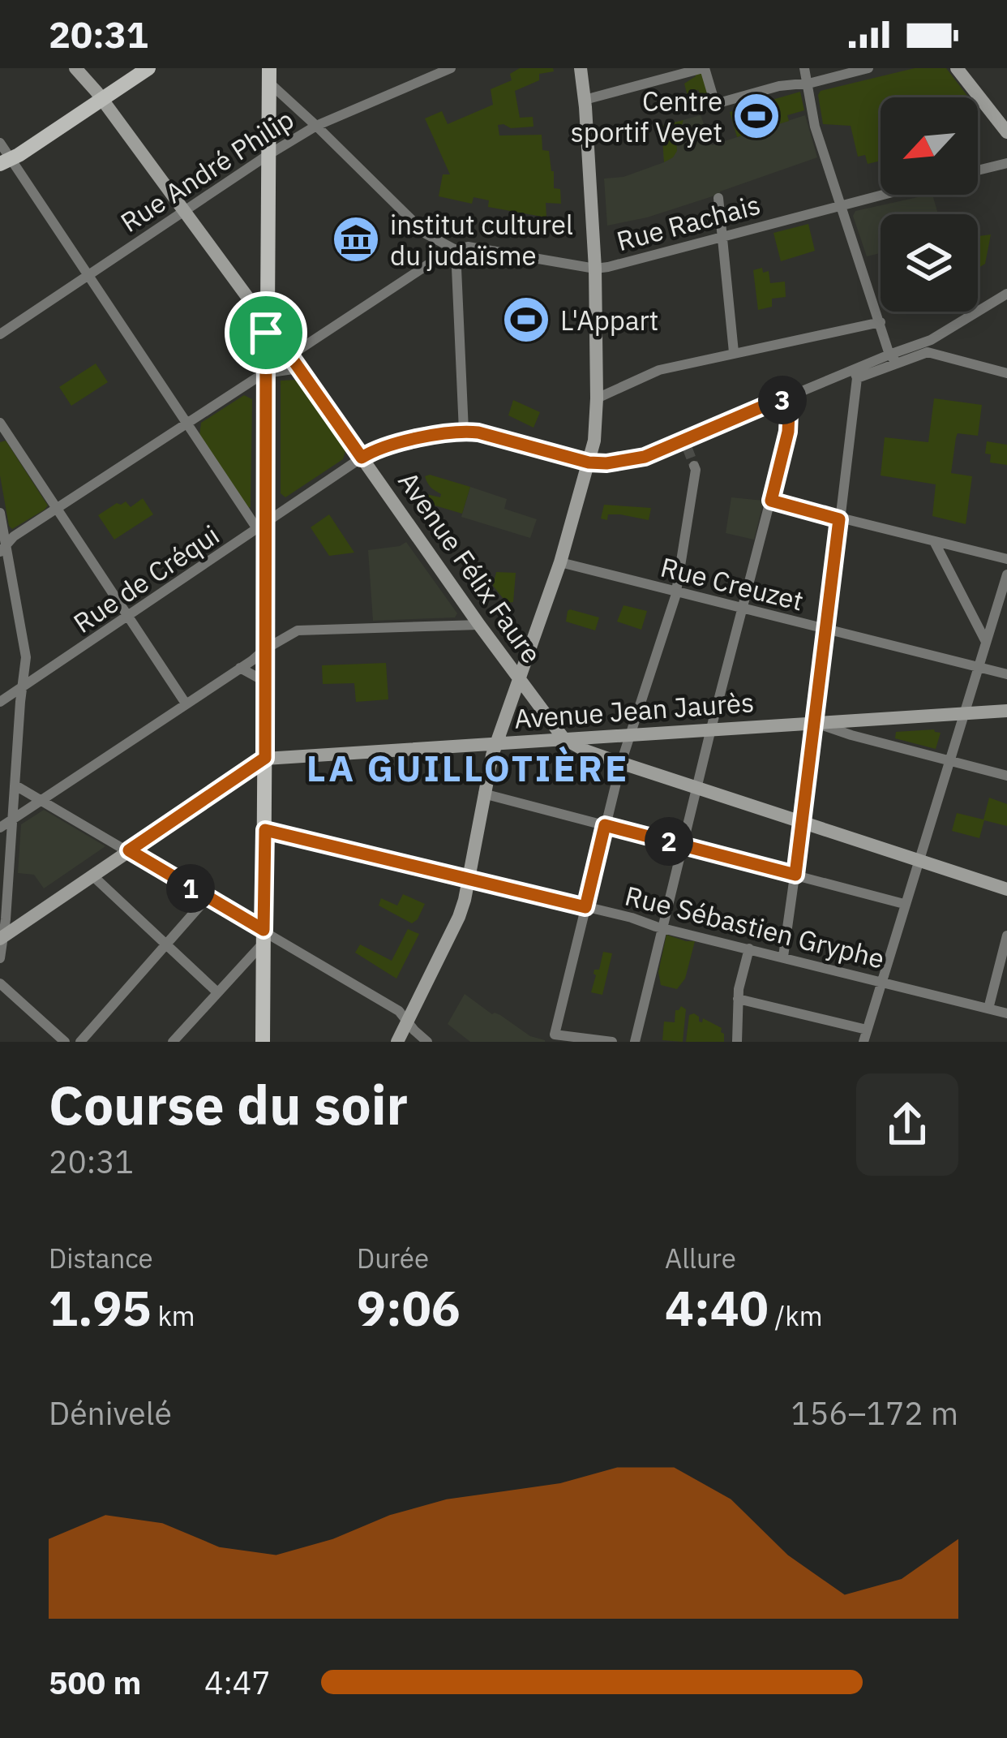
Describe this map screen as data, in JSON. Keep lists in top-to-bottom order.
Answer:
{
  "streets": {
    "main road": ["Avenue Félix Faure", "Avenue Jean Jaurès"],
    "street": [
      "Rue André Philip",
      "Rue Rachais",
      "Rue de Créqui",
      "Rue Creuzet",
      "Rue Sébastien Gryphe"
    ]
  },
  "crossings": [
    ["Rue André Philip", "Rue Rachais"],
    ["Avenue Félix Faure", "Rue de Créqui"],
    ["Avenue Félix Faure", "Avenue Jean Jaurès"]
  ],
  "districts": ["LA GUILLOTIÈRE"],
  "places": {
    "sports": ["Centre sportif Veyet", "L'Appart"],
    "museum": ["institut culturel du judaïsme"]
  },
  "north": "bottom left",
  "page": {
    "status": "20:31",
    "pins": ["3", "2", "1"],
    "heading": ["Course du soir", "20:31"],
    "stats": [
      ["Distance", "1.95 km"],
      ["Durée", "9:06"],
      ["Allure", "4:40 /km"]
    ],
    "chart": ["Dénivelé", "156–172 m"],
    "list": [
      {
        "name": "500 m",
        "note": "4:47"
      }
    ]
  }
}
